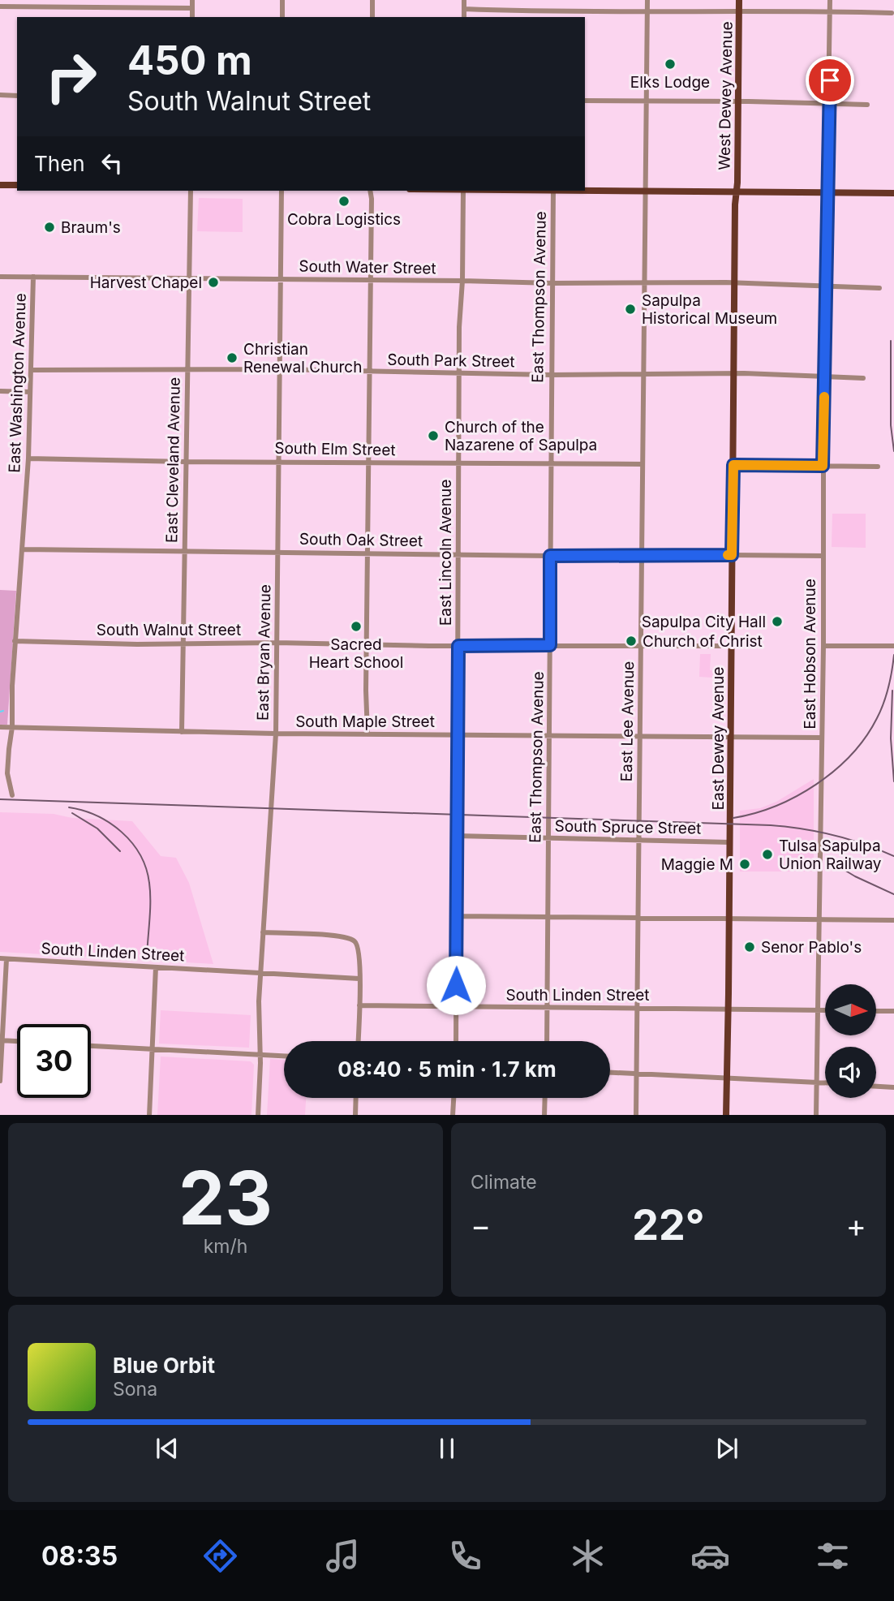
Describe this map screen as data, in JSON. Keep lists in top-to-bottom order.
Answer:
{
  "streets": {
    "main road": ["West Dewey Avenue", "East Dewey Avenue"],
    "street": [
      "South Water Street",
      "East Thompson Avenue",
      "South Park Street",
      "East Washington Avenue",
      "South Elm Street",
      "East Cleveland Avenue",
      "South Oak Street",
      "East Lincoln Avenue",
      "South Walnut Street",
      "East Bryan Avenue",
      "East Hobson Avenue",
      "South Maple Street",
      "East Lee Avenue",
      "South Spruce Street",
      "South Linden Street"
    ]
  },
  "crossings": [
    ["West Dewey Avenue", "East Dewey Avenue"],
    ["South Water Street", "East Thompson Avenue"],
    ["South Water Street", "East Washington Avenue"],
    ["South Water Street", "East Cleveland Avenue"],
    ["South Water Street", "East Lincoln Avenue"],
    ["South Water Street", "East Bryan Avenue"],
    ["South Water Street", "East Hobson Avenue"],
    ["South Water Street", "East Lee Avenue"],
    ["South Water Street", "East Dewey Avenue"],
    ["East Thompson Avenue", "South Park Street"],
    ["East Thompson Avenue", "South Elm Street"],
    ["East Thompson Avenue", "South Oak Street"],
    ["East Thompson Avenue", "South Walnut Street"],
    ["East Thompson Avenue", "South Maple Street"],
    ["East Thompson Avenue", "South Spruce Street"],
    ["East Thompson Avenue", "South Linden Street"],
    ["South Park Street", "East Washington Avenue"],
    ["South Park Street", "East Cleveland Avenue"],
    ["South Park Street", "East Lincoln Avenue"],
    ["South Park Street", "East Bryan Avenue"],
    ["South Park Street", "East Hobson Avenue"],
    ["South Park Street", "East Lee Avenue"],
    ["South Park Street", "East Dewey Avenue"],
    ["East Washington Avenue", "South Elm Street"],
    ["East Washington Avenue", "South Oak Street"],
    ["East Washington Avenue", "South Walnut Street"],
    ["East Washington Avenue", "South Maple Street"],
    ["South Elm Street", "East Cleveland Avenue"],
    ["South Elm Street", "East Lincoln Avenue"],
    ["South Elm Street", "East Bryan Avenue"],
    ["South Elm Street", "East Lee Avenue"],
    ["East Cleveland Avenue", "South Oak Street"],
    ["East Cleveland Avenue", "South Walnut Street"],
    ["East Cleveland Avenue", "South Maple Street"],
    ["South Oak Street", "East Lincoln Avenue"],
    ["South Oak Street", "East Bryan Avenue"],
    ["South Oak Street", "East Hobson Avenue"],
    ["South Oak Street", "East Lee Avenue"],
    ["South Oak Street", "East Dewey Avenue"],
    ["East Lincoln Avenue", "South Walnut Street"],
    ["East Lincoln Avenue", "South Maple Street"],
    ["East Lincoln Avenue", "South Spruce Street"],
    ["East Lincoln Avenue", "South Linden Street"],
    ["South Walnut Street", "East Bryan Avenue"],
    ["South Walnut Street", "East Lee Avenue"],
    ["South Walnut Street", "East Dewey Avenue"],
    ["East Bryan Avenue", "South Maple Street"],
    ["East Bryan Avenue", "South Linden Street"],
    ["East Hobson Avenue", "South Maple Street"],
    ["East Hobson Avenue", "South Linden Street"],
    ["South Maple Street", "East Lee Avenue"],
    ["South Maple Street", "East Dewey Avenue"],
    ["East Lee Avenue", "South Spruce Street"],
    ["East Lee Avenue", "South Linden Street"],
    ["East Dewey Avenue", "South Spruce Street"],
    ["East Dewey Avenue", "South Linden Street"]
  ],
  "places": [
    "Elks Lodge",
    "Cobra Logistics",
    "Braum's",
    "Harvest Chapel",
    "Sapulpa Historical Museum",
    "Christian Renewal Church",
    "Church of the Nazarene of Sapulpa",
    "Sapulpa City Hall",
    "Sacred Heart School",
    "Church of Christ",
    "Tulsa Sapulpa Union Railway",
    "Maggie M",
    "Senor Pablo's"
  ],
  "north": "right",
  "page": {
    "turn": ["450 m", "South Walnut Street"],
    "then": "Then",
    "limit": "30",
    "trip": "08:40 · 5 min · 1.7 km",
    "tile": [
      ["23", "km/h"],
      "Climate"
    ],
    "heat": ["−", "22°", "+"],
    "song": ["Blue Orbit", "Sona"],
    "tabs": "08:35"
  }
}
